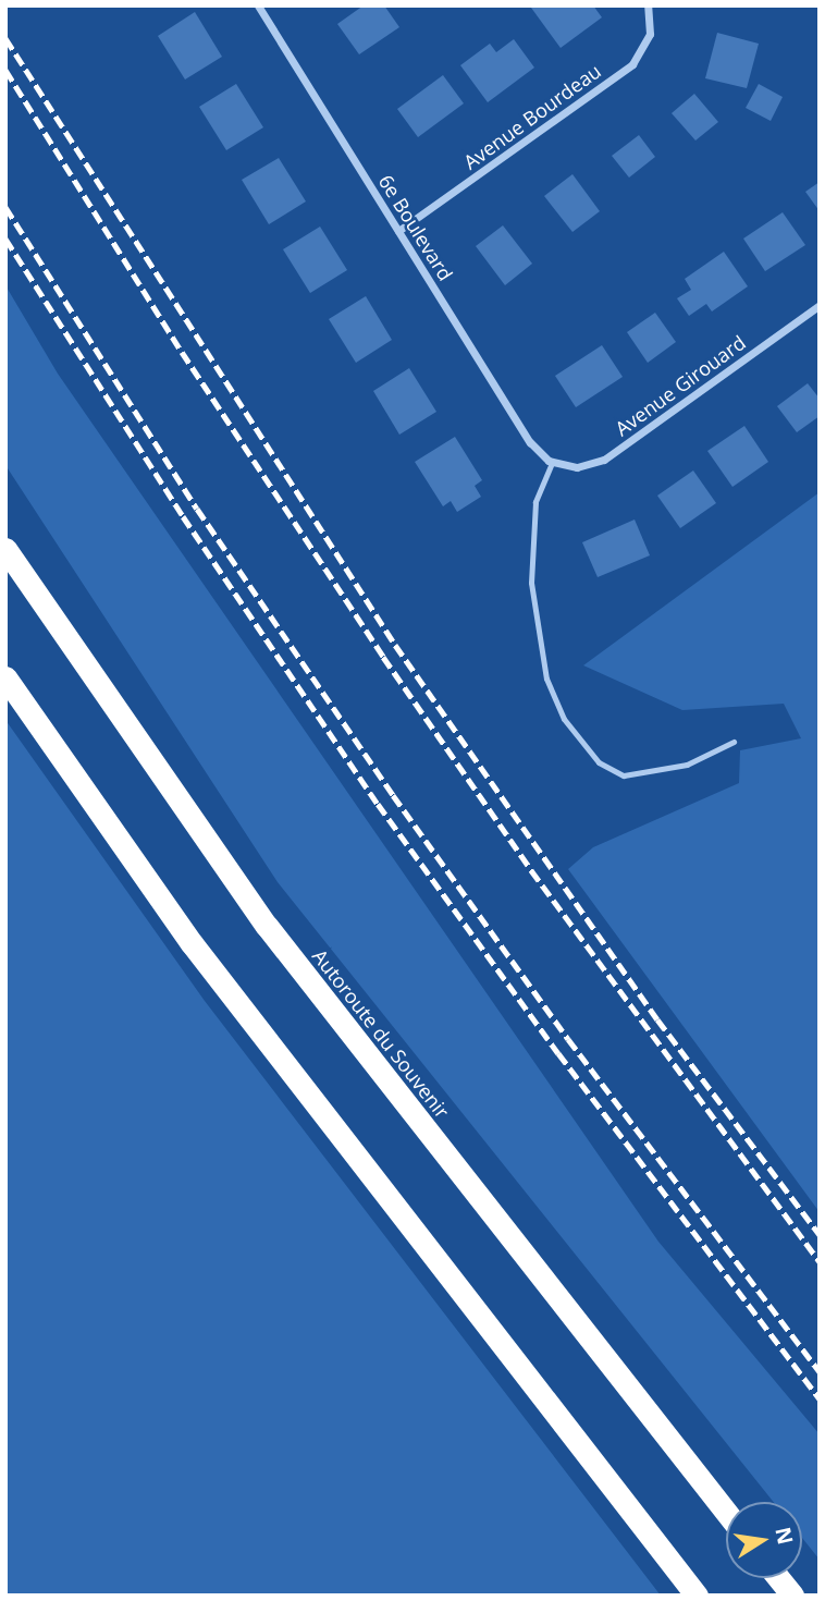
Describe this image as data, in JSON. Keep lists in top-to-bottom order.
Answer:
{
  "streets": {
    "highway": ["Autoroute du Souvenir"],
    "street": ["Avenue Bourdeau", "6e Boulevard", "Avenue Girouard"]
  },
  "crossings": [
    ["Avenue Bourdeau", "6e Boulevard"],
    ["6e Boulevard", "Avenue Girouard"]
  ],
  "north": "right"
}
